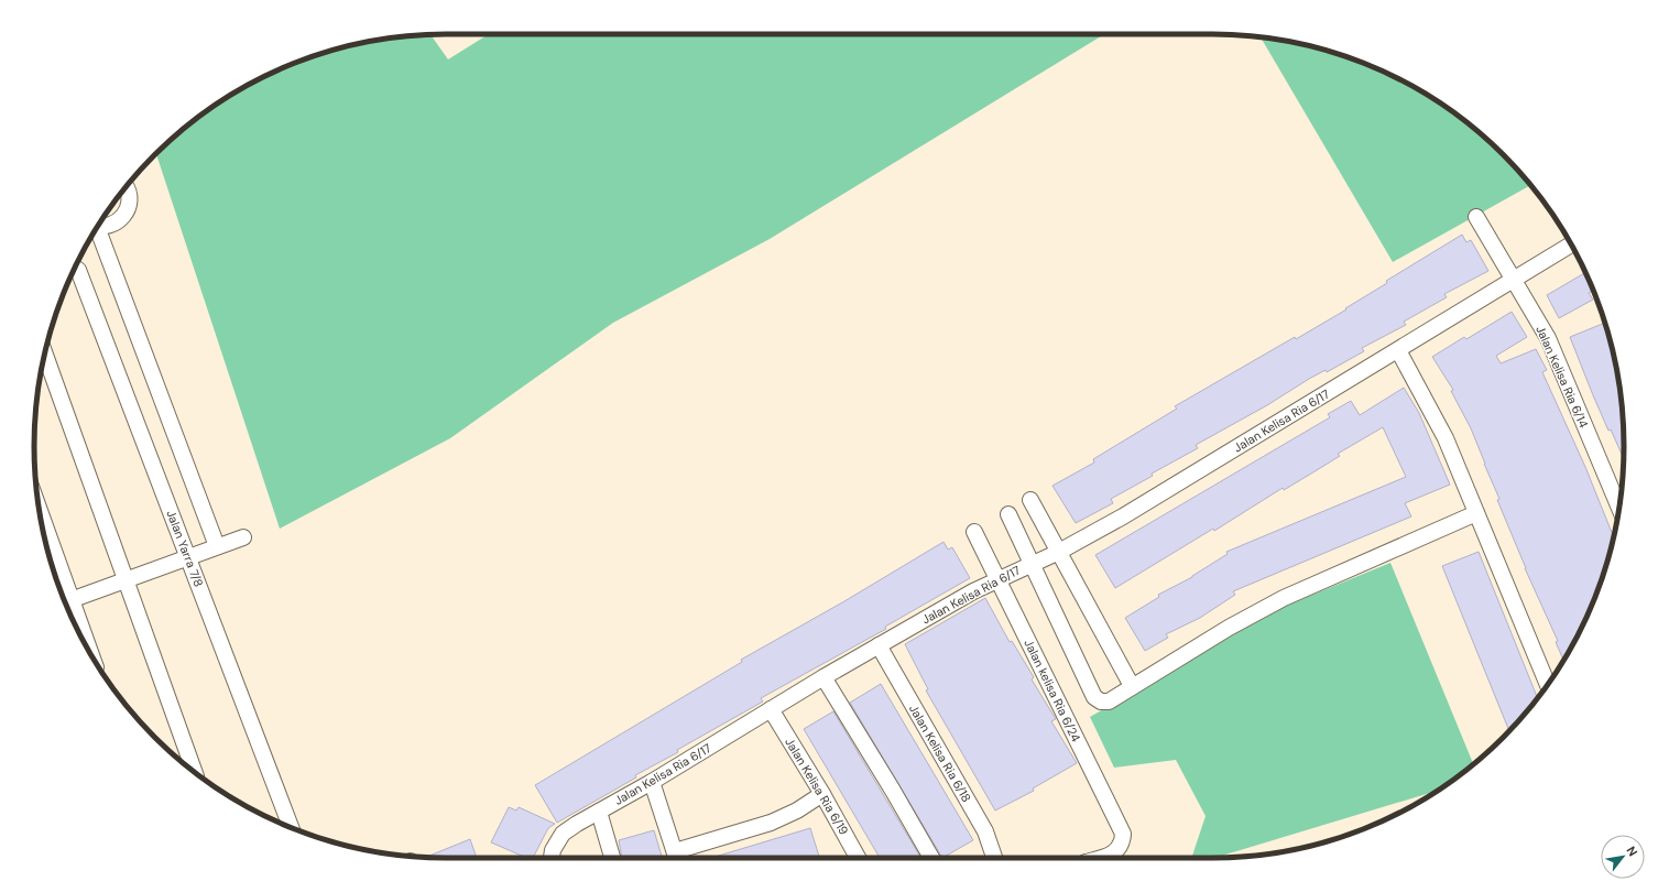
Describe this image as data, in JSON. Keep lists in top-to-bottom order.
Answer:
{
  "streets": {
    "street": [
      "Jalan Kelisa Ria 6/14",
      "Jalan Kelisa Ria 6/17",
      "Jalan Yarra 7/8",
      "Jalan kelisa Ria 6/24",
      "Jalan Kelisa Ria 6/18",
      "Jalan Kelisa Ria 6/19"
    ]
  },
  "crossings": [
    ["Jalan Kelisa Ria 6/14", "Jalan Kelisa Ria 6/17"],
    ["Jalan Kelisa Ria 6/17", "Jalan kelisa Ria 6/24"],
    ["Jalan Kelisa Ria 6/17", "Jalan Kelisa Ria 6/18"],
    ["Jalan Kelisa Ria 6/17", "Jalan Kelisa Ria 6/19"]
  ],
  "north": "top right"
}
